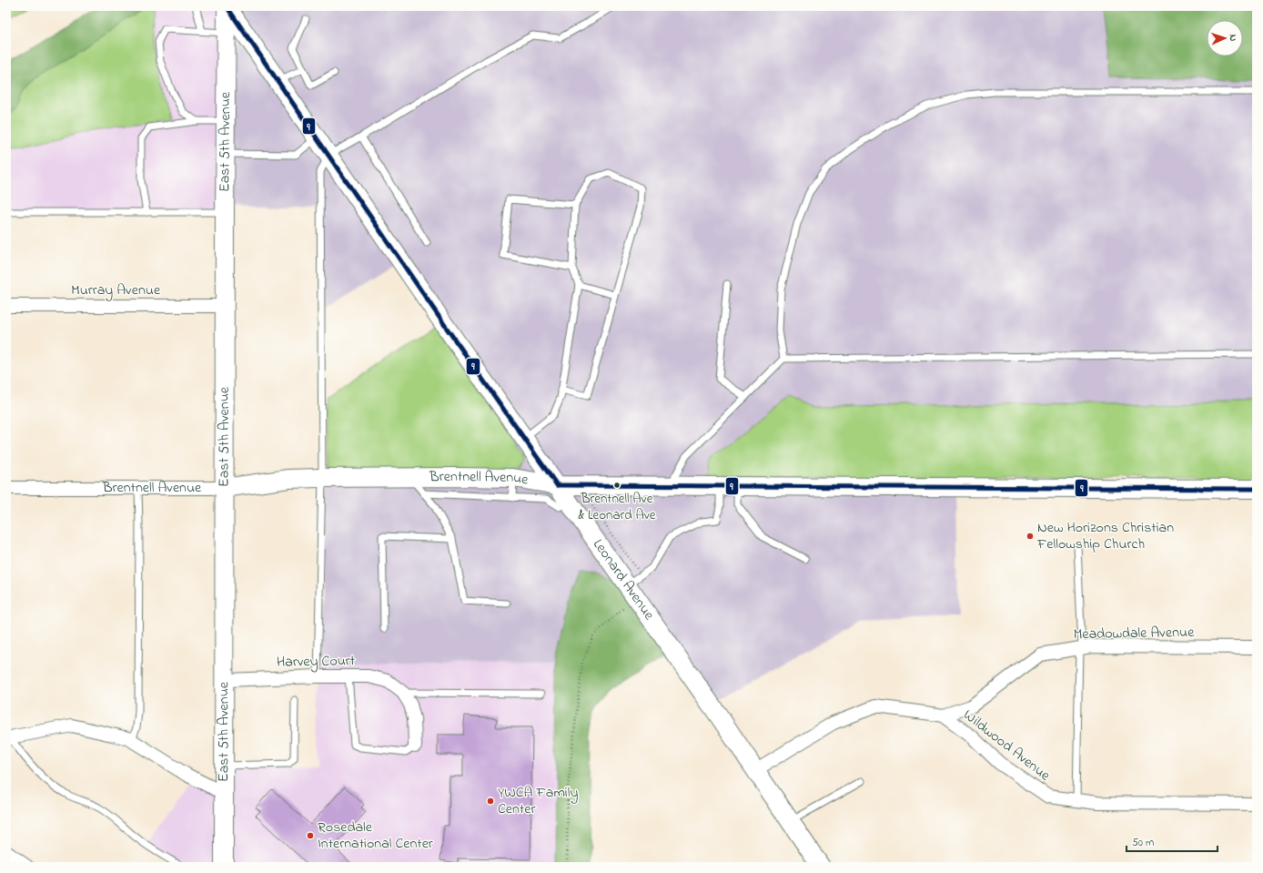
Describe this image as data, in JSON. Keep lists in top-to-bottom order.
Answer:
{
  "streets": {
    "street": [
      "East 5th Avenue",
      "Murray Avenue",
      "Brentnell Avenue",
      "Leonard Avenue",
      "Meadowdale Avenue",
      "Harvey Court",
      "Wildwood Avenue"
    ]
  },
  "crossings": [
    ["East 5th Avenue", "Murray Avenue"],
    ["East 5th Avenue", "Brentnell Avenue"],
    ["East 5th Avenue", "Harvey Court"],
    ["Brentnell Avenue", "Leonard Avenue"],
    ["Leonard Avenue", "Wildwood Avenue"],
    ["Meadowdale Avenue", "Wildwood Avenue"]
  ],
  "places": [
    "Brentnell Ave & Leonard Ave",
    "New Horizons Christian Fellowship Church",
    "YWCA Family Center",
    "Rosedale International Center"
  ],
  "lines": ["transit line 9"],
  "scale_bar": "50 m",
  "north": "right"
}
